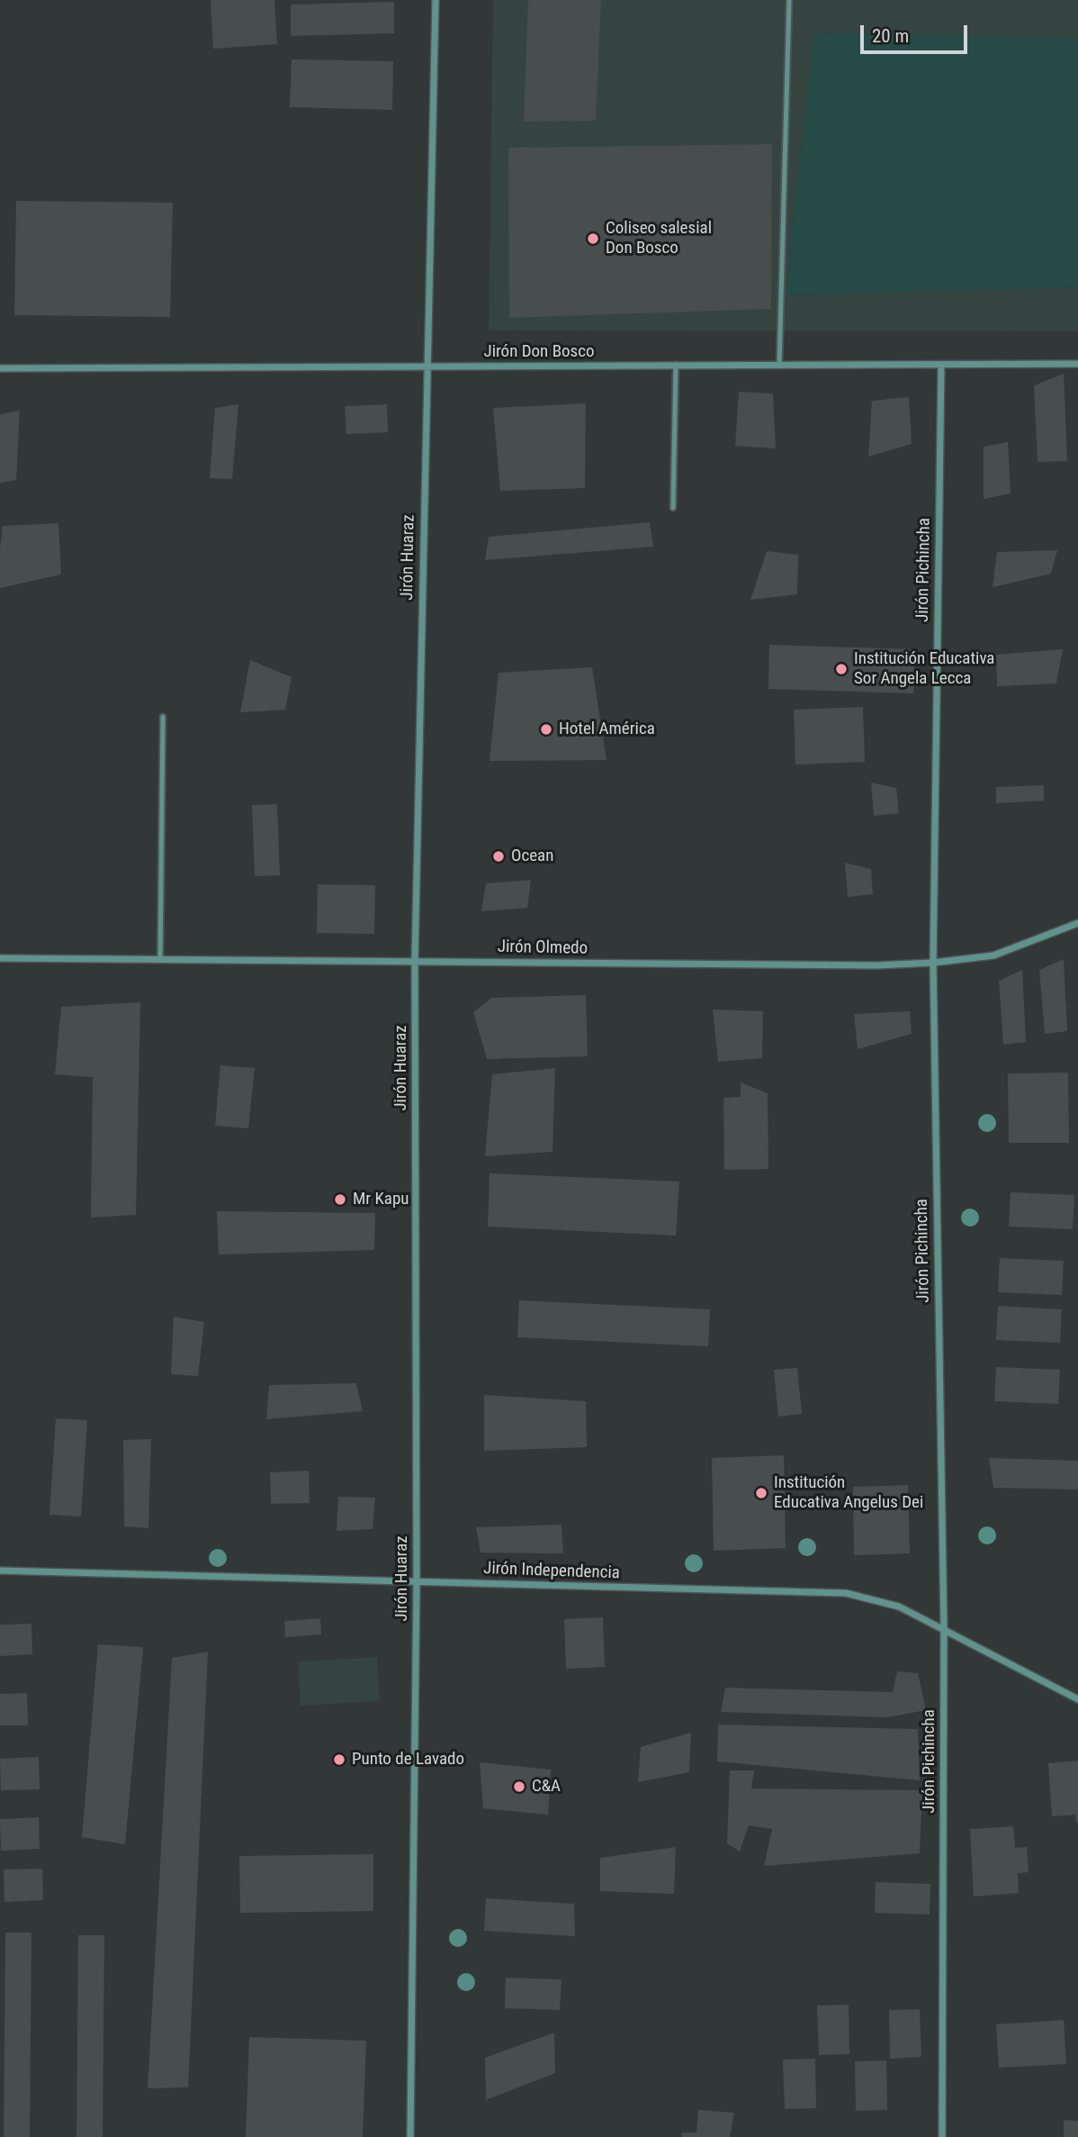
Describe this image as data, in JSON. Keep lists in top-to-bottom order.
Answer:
{
  "streets": {
    "street": [
      "Jirón Don Bosco",
      "Jirón Huaraz",
      "Jirón Pichincha",
      "Jirón Olmedo",
      "Jirón Independencia"
    ]
  },
  "crossings": [
    ["Jirón Don Bosco", "Jirón Huaraz"],
    ["Jirón Don Bosco", "Jirón Pichincha"],
    ["Jirón Huaraz", "Jirón Olmedo"],
    ["Jirón Huaraz", "Jirón Independencia"],
    ["Jirón Pichincha", "Jirón Olmedo"],
    ["Jirón Pichincha", "Jirón Independencia"]
  ],
  "places": [
    "Coliseo salesial Don Bosco",
    "Institución Educativa Sor Angela Lecca",
    "Hotel América",
    "Ocean",
    "Mr Kapu",
    "Institución Educativa Angelus Dei",
    "Punto de Lavado",
    "C&A"
  ],
  "scale_bar": "20 m"
}
